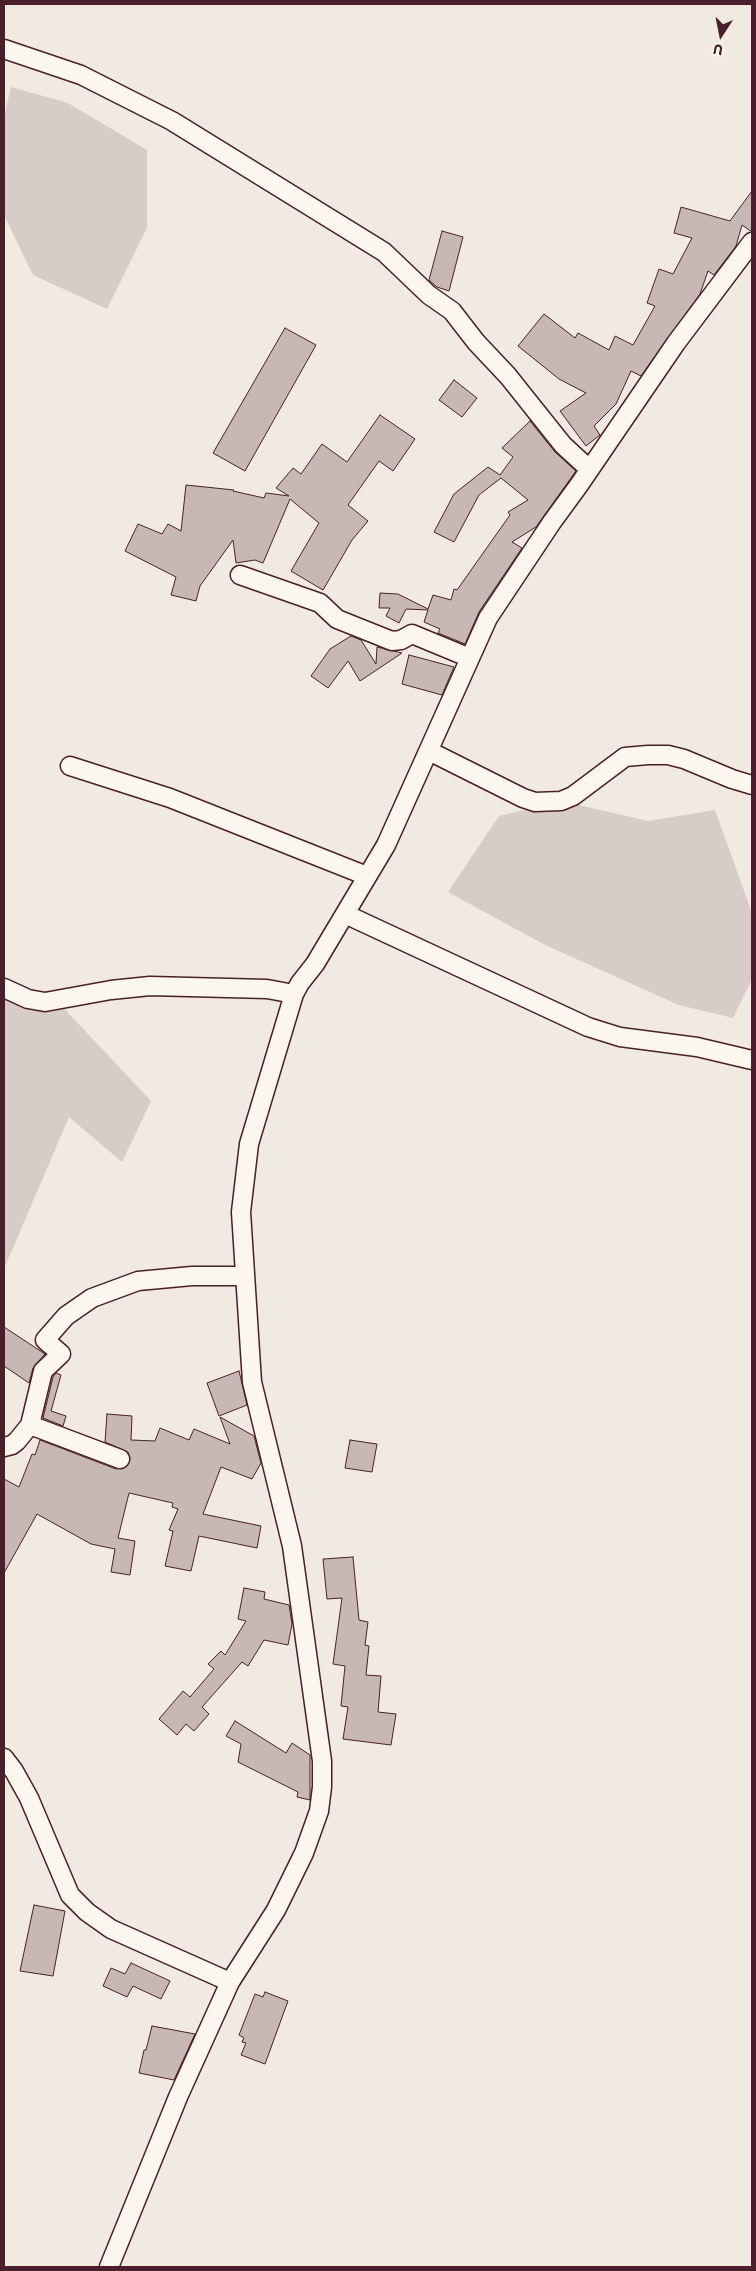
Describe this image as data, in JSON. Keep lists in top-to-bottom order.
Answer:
{
  "north": "bottom"
}
